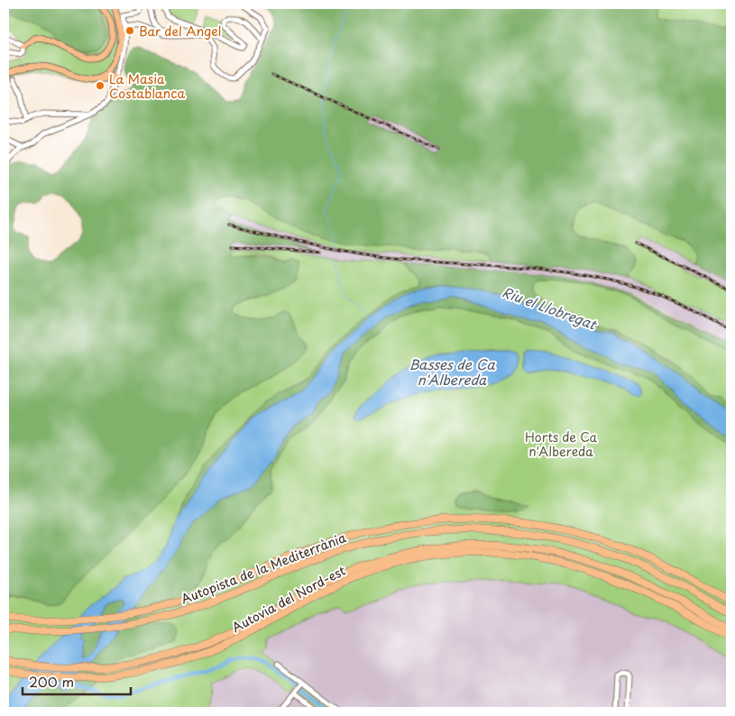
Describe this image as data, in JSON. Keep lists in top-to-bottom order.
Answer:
{
  "streets": {
    "highway": ["Autopista de la Mediterrània", "Autovia del Nord-est"]
  },
  "water": ["Riu el Llobregat", "Basses de Ca n'Albereda"],
  "parks": ["Horts de Ca n'Albereda"],
  "places": ["Bar del Angel", "La Masia Costablanca"],
  "scale_bar": "200 m"
}
